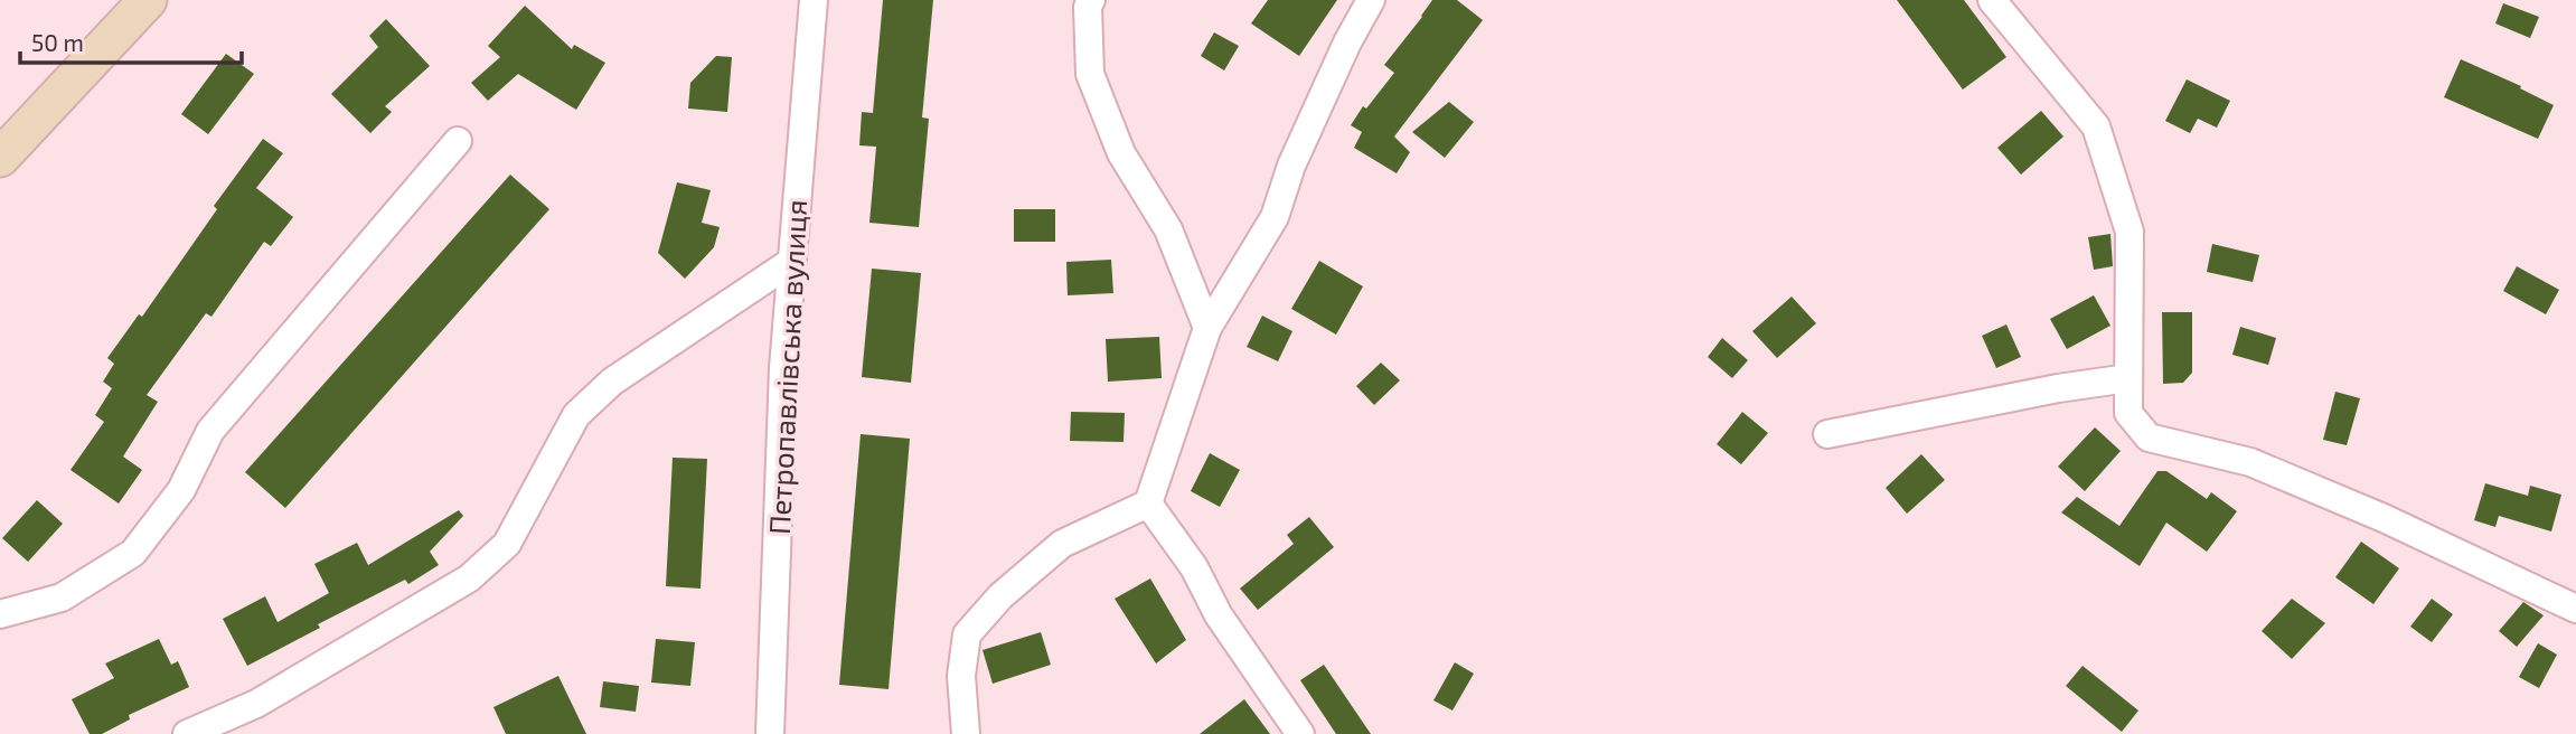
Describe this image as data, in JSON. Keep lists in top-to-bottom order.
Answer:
{
  "streets": {
    "street": ["Петропавлівська вулиця"]
  },
  "scale_bar": "50 m"
}
